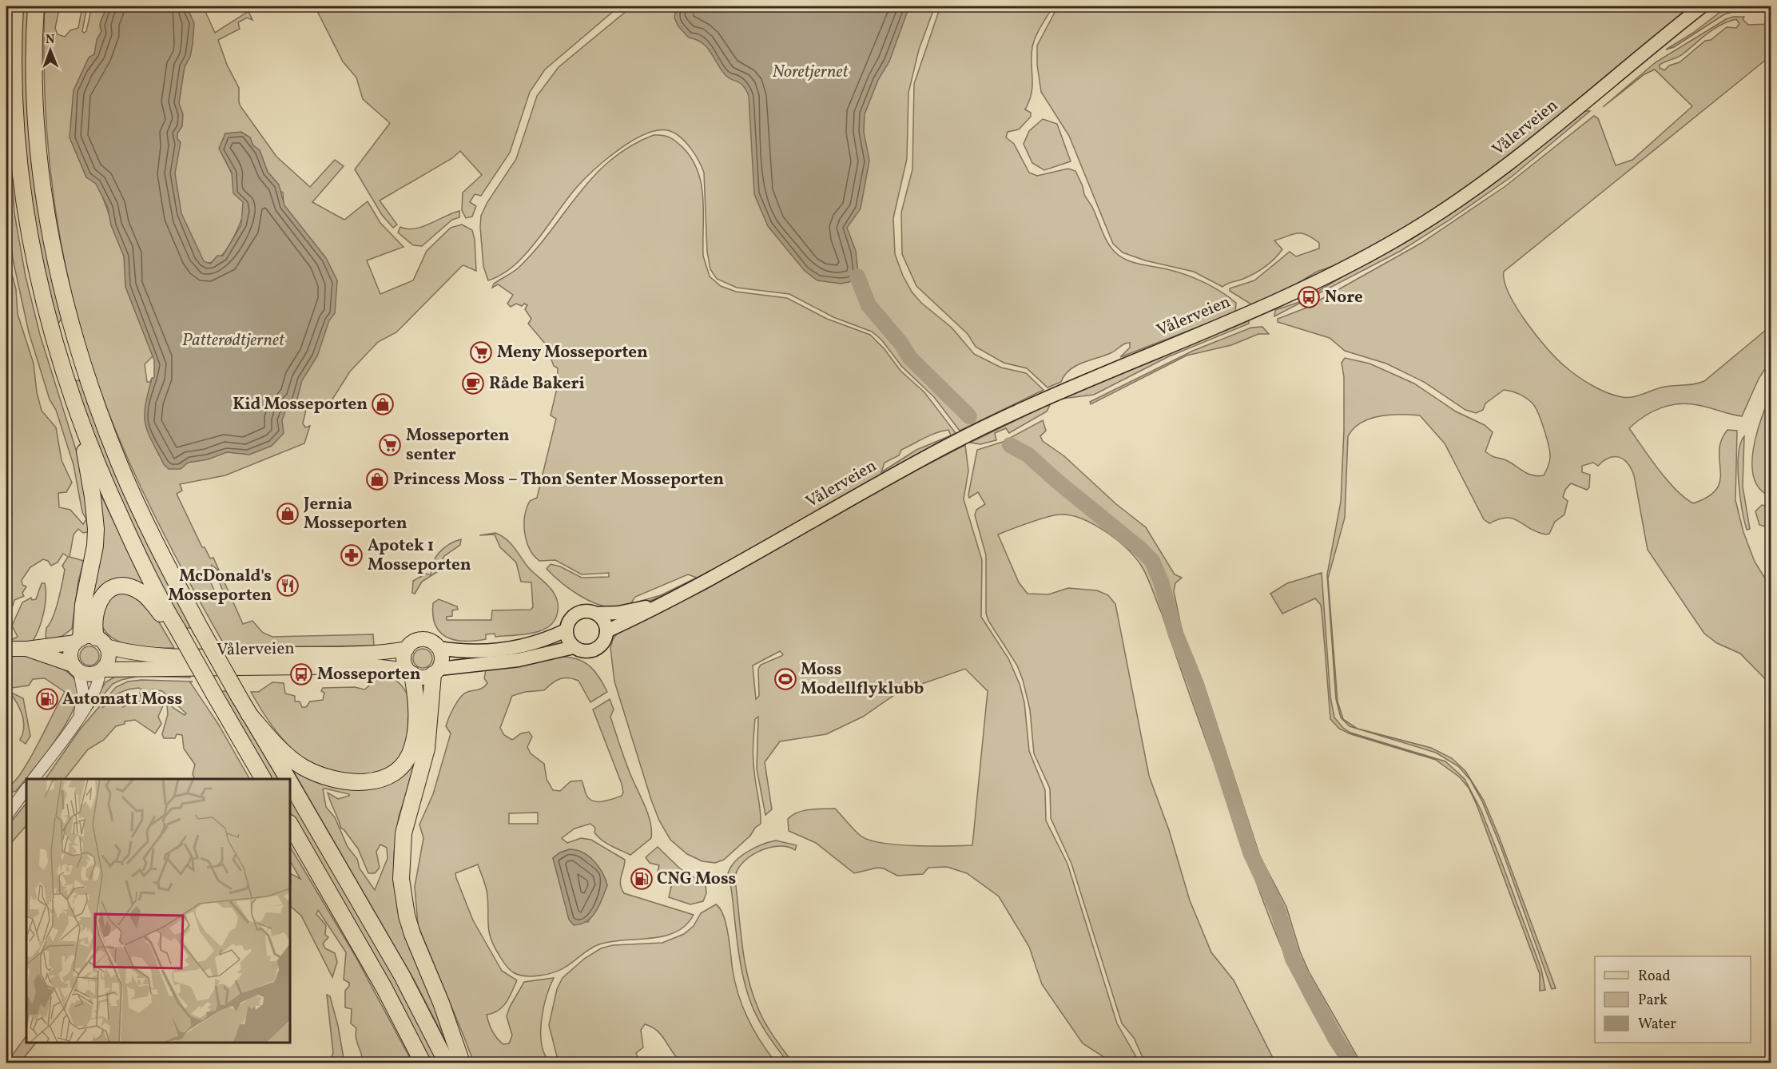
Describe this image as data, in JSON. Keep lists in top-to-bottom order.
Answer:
{
  "streets": {
    "highway": ["Vålerveien"]
  },
  "water": ["Noretjernet", "Patterødtjernet"],
  "places": {
    "bus stop": ["Nore", "Mosseporten"],
    "supermarket": ["Meny Mosseporten", "Mosseporten senter"],
    "cafe": ["Råde Bakeri"],
    "shop": ["Kid Mosseporten", "Princess Moss – Thon Senter Mosseporten", "Jernia Mosseporten"],
    "pharmacy": ["Apotek 1 Mosseporten"],
    "restaurant": ["McDonald's Mosseporten"],
    "sports": ["Moss Modellflyklubb"],
    "fuel station": ["Automat1 Moss", "CNG Moss"]
  },
  "legend": ["Road", "Park", "Water"],
  "north": "top"
}
